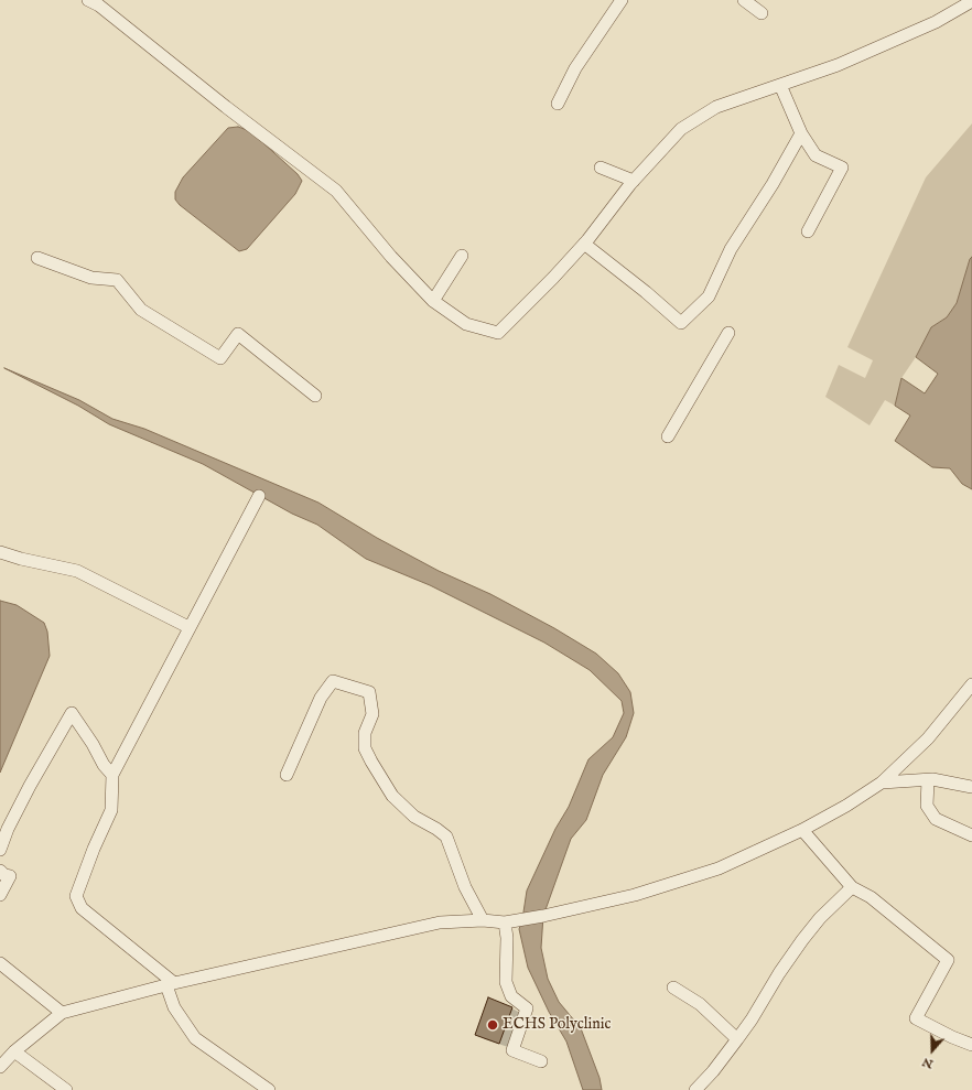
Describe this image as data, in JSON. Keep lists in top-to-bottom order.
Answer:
{
  "places": ["ECHS Polyclinic"],
  "north": "bottom"
}
